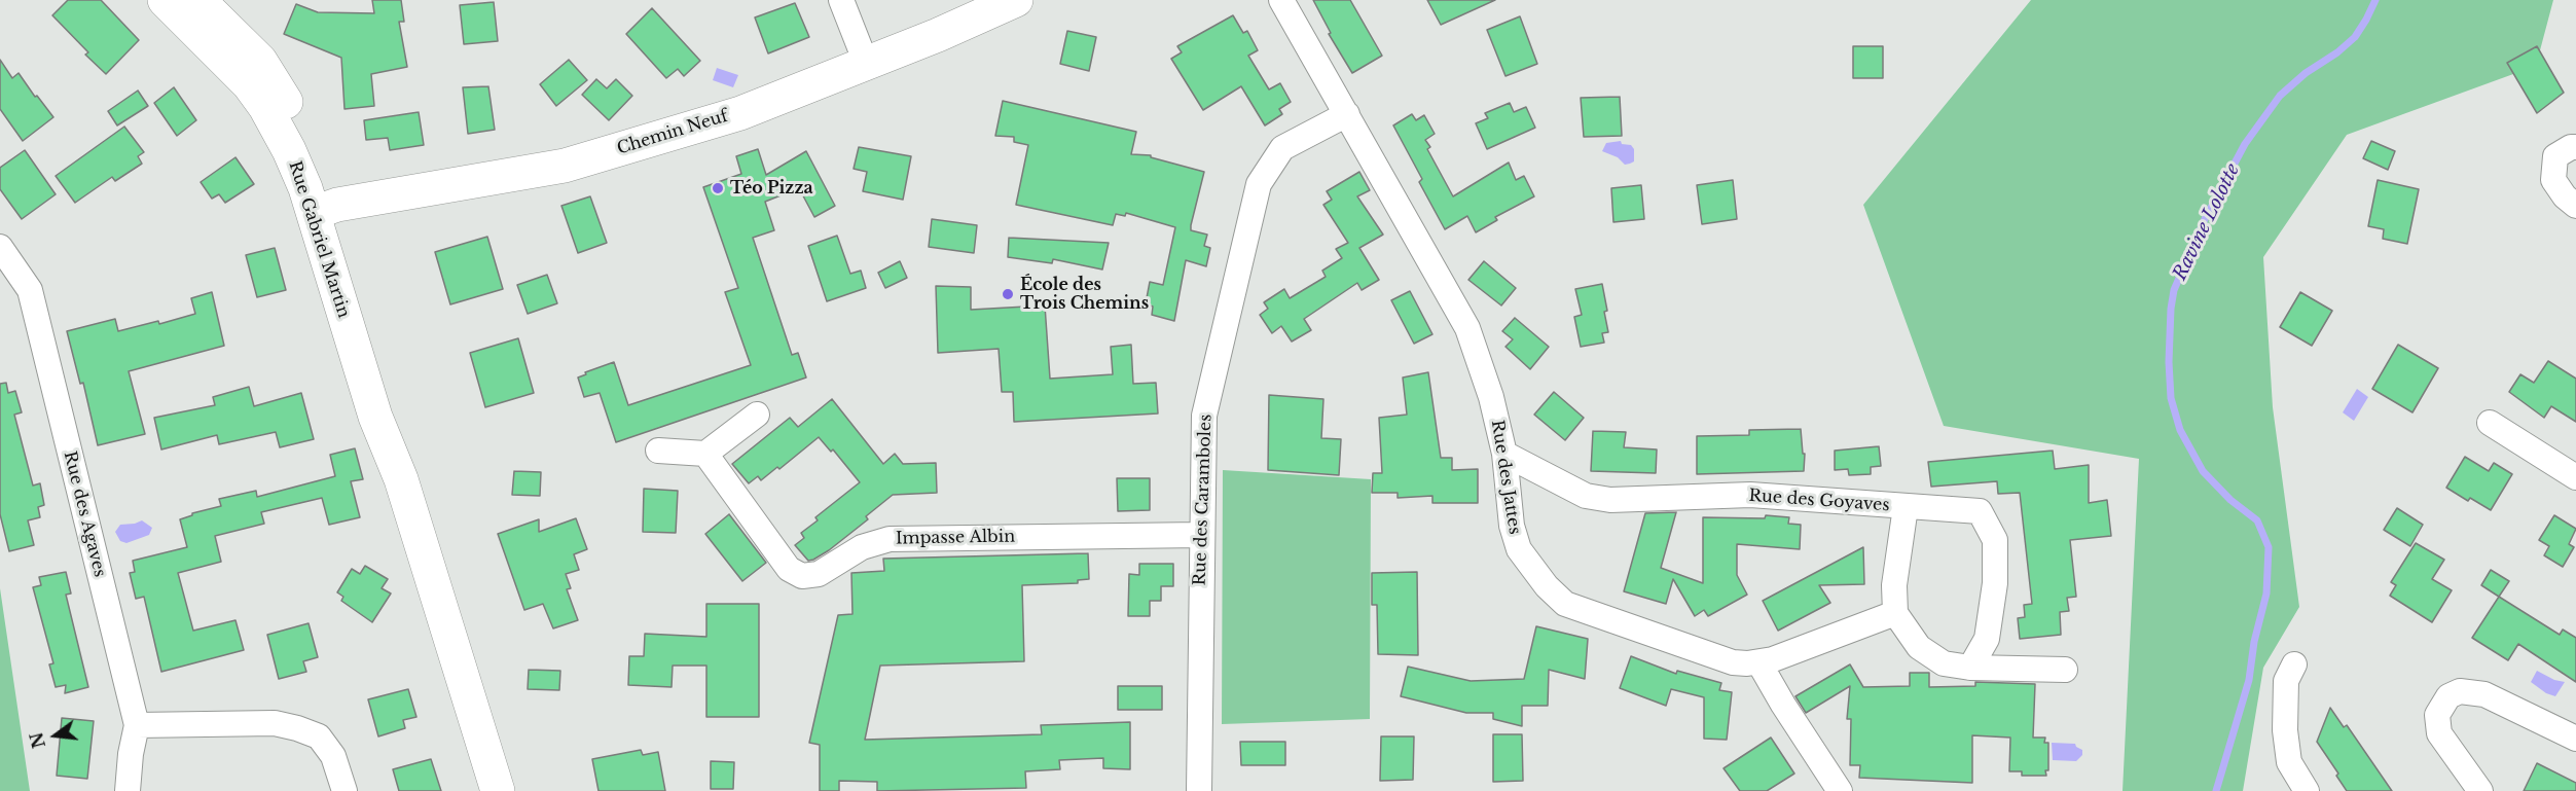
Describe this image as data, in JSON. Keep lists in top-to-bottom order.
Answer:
{
  "streets": {
    "main road": ["Chemin Neuf", "Rue Gabriel Martin"],
    "street": [
      "Rue des Jattes",
      "Rue des Caramboles",
      "Rue des Goyaves",
      "Rue des Agaves",
      "Impasse Albin"
    ]
  },
  "crossings": [
    ["Chemin Neuf", "Rue Gabriel Martin"],
    ["Rue des Jattes", "Rue des Caramboles"],
    ["Rue des Jattes", "Rue des Goyaves"],
    ["Rue des Caramboles", "Impasse Albin"]
  ],
  "water": ["Ravine Lolotte"],
  "places": ["Téo Pizza", "École des Trois Chemins"],
  "north": "left"
}
